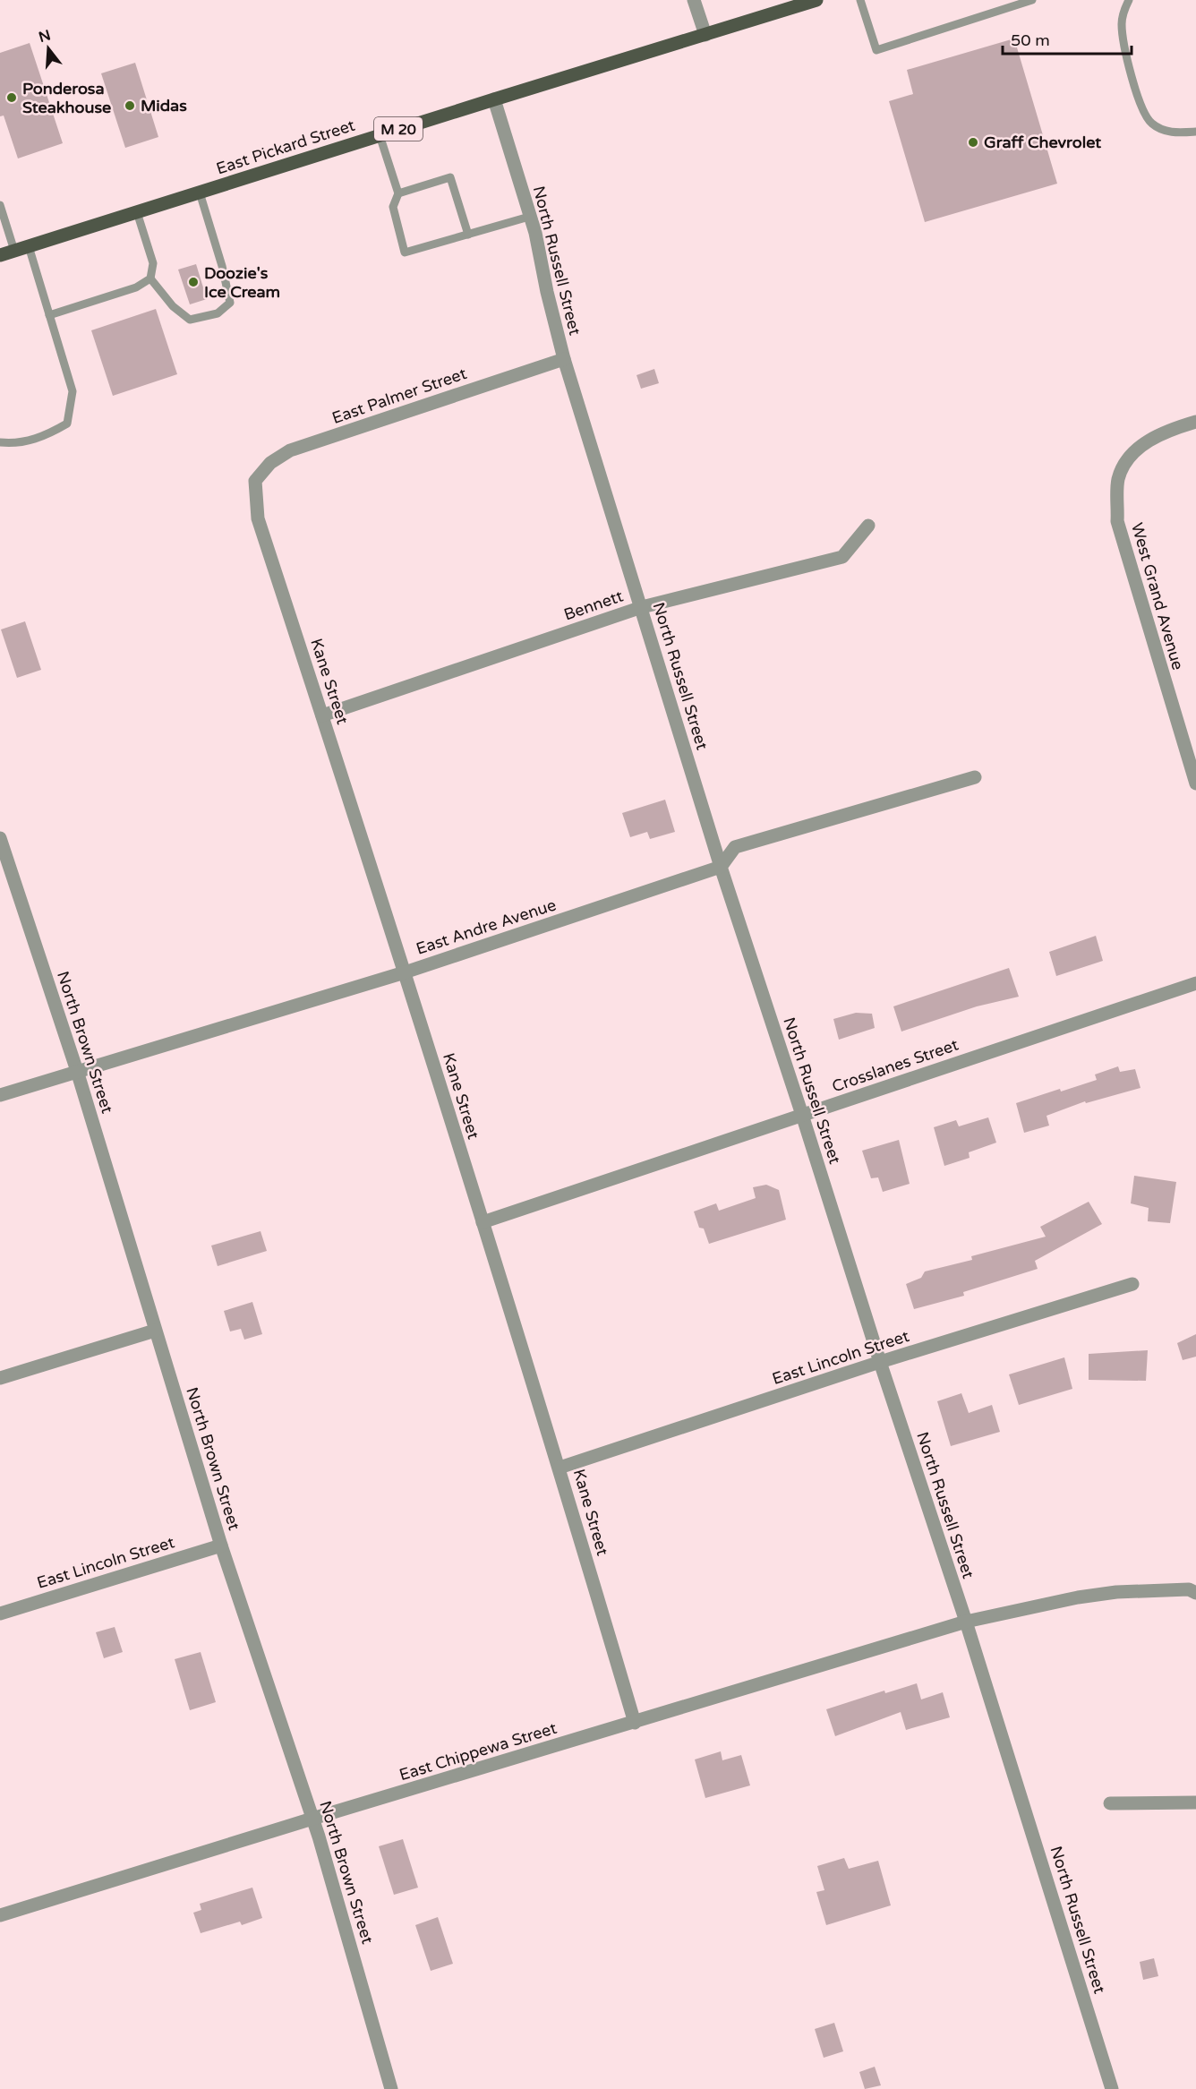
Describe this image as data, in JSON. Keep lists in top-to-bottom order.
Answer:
{
  "streets": {
    "main road": ["M 20", "East Pickard Street"],
    "street": [
      "North Russell Street",
      "East Palmer Street",
      "West Grand Avenue",
      "Bennett",
      "Kane Street",
      "East Andre Avenue",
      "North Brown Street",
      "Crosslanes Street",
      "East Lincoln Street",
      "East Chippewa Street"
    ]
  },
  "crossings": [
    ["East Pickard Street", "North Russell Street"],
    ["North Russell Street", "East Palmer Street"],
    ["North Russell Street", "Bennett"],
    ["North Russell Street", "East Andre Avenue"],
    ["North Russell Street", "Crosslanes Street"],
    ["North Russell Street", "East Lincoln Street"],
    ["North Russell Street", "East Chippewa Street"],
    ["East Palmer Street", "Kane Street"],
    ["Bennett", "Kane Street"],
    ["Kane Street", "East Andre Avenue"],
    ["Kane Street", "Crosslanes Street"],
    ["Kane Street", "East Lincoln Street"],
    ["Kane Street", "East Chippewa Street"],
    ["East Andre Avenue", "North Brown Street"],
    ["North Brown Street", "East Lincoln Street"],
    ["North Brown Street", "East Chippewa Street"]
  ],
  "places": [
    "Ponderosa Steakhouse",
    "Midas",
    "Graff Chevrolet",
    "Doozie's Ice Cream"
  ],
  "scale_bar": "50 m",
  "north": "top"
}
